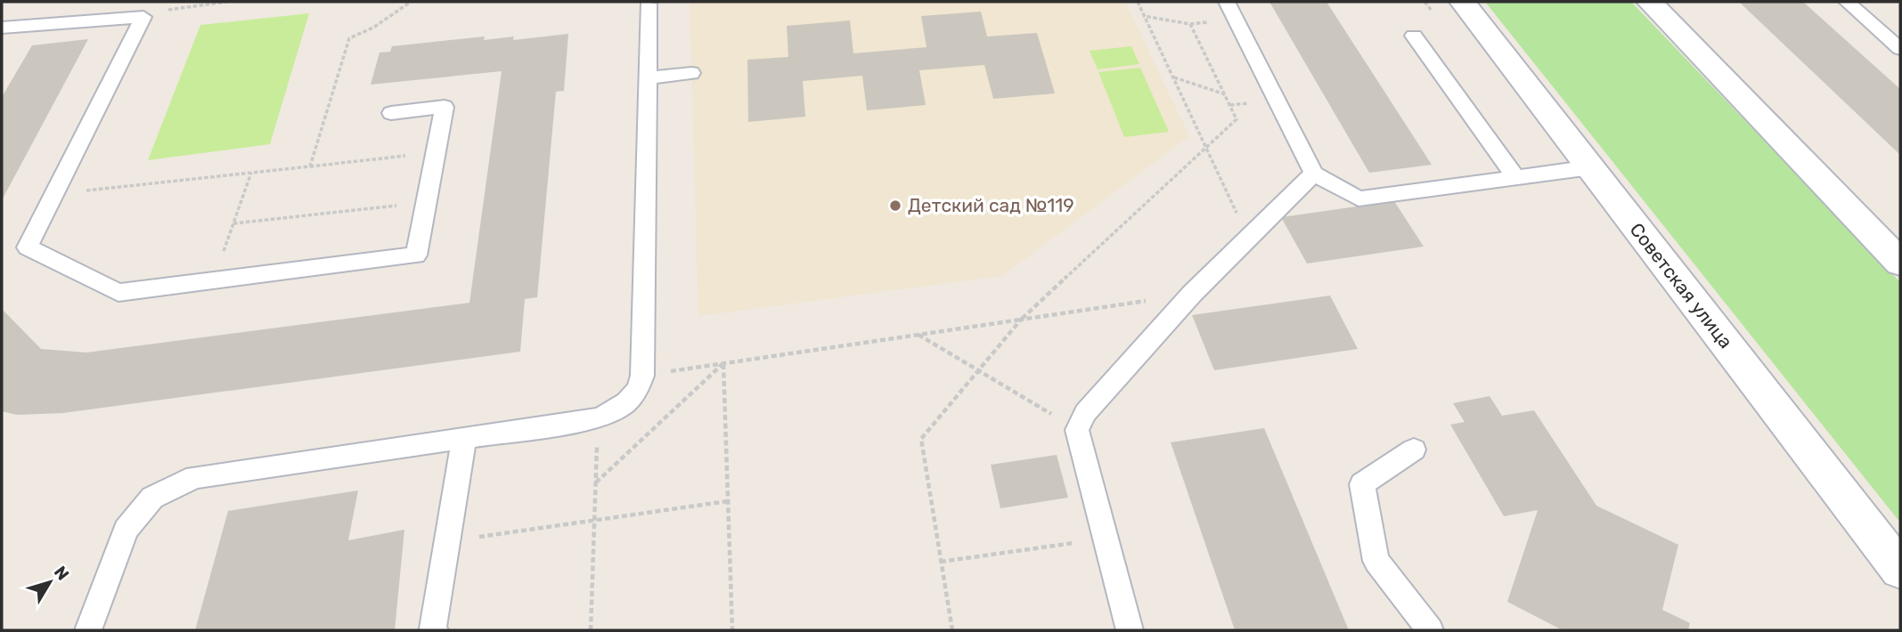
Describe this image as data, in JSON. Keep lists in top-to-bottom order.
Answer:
{
  "streets": {
    "street": ["Советская улица"]
  },
  "places": ["Детский сад №119"],
  "north": "top right"
}
